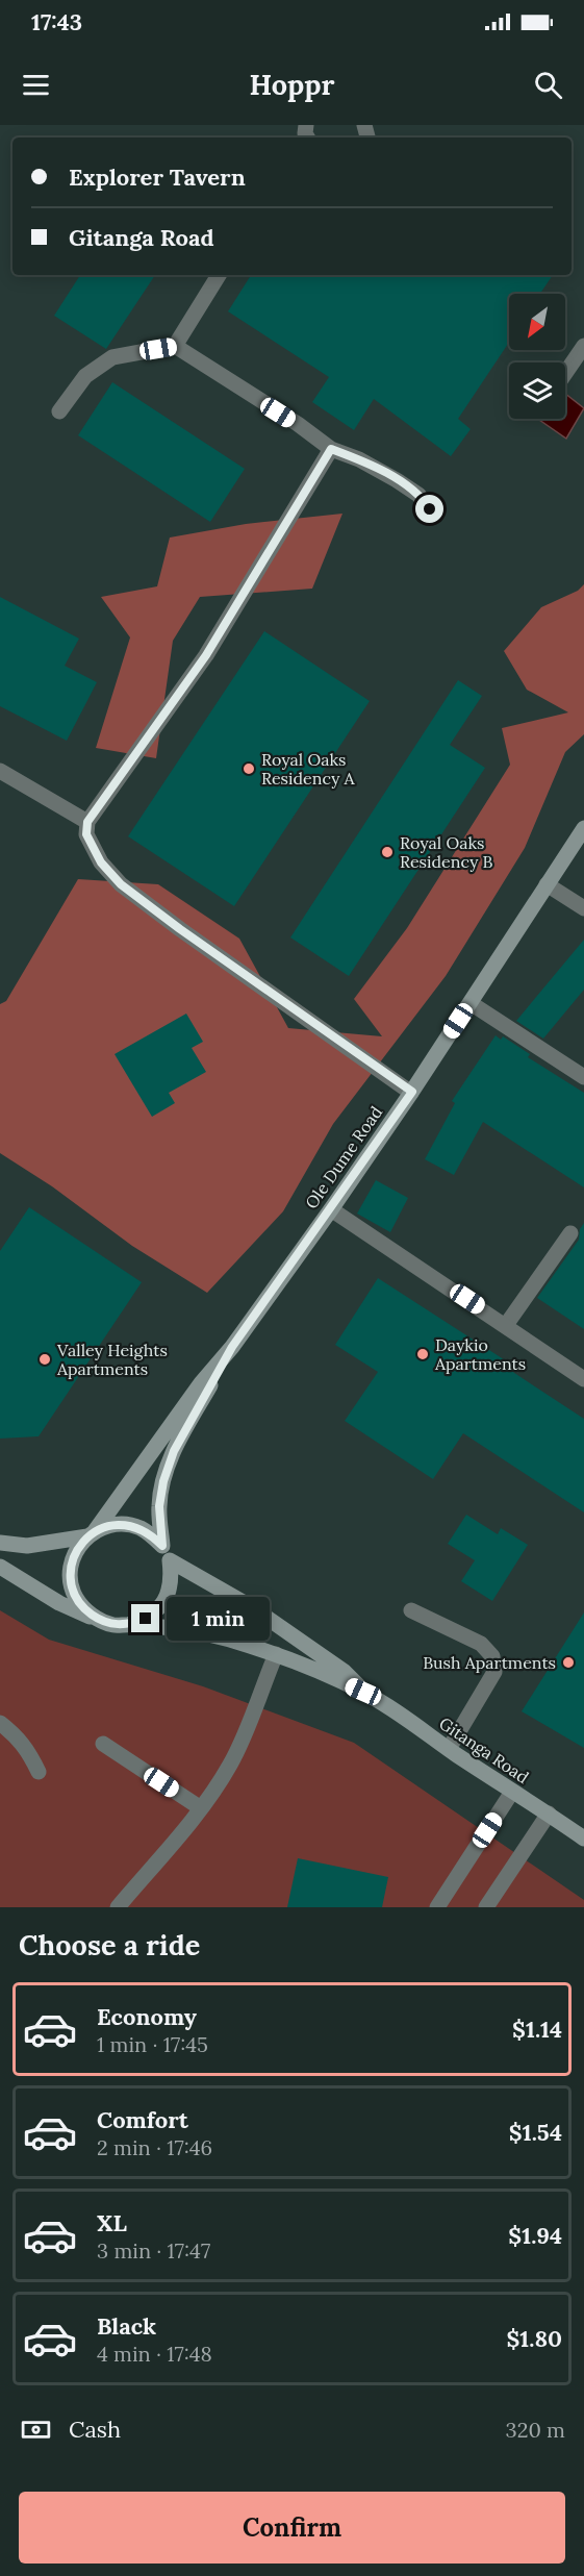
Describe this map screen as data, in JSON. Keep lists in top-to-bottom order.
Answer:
{
  "streets": {
    "main road": ["Ole Dume Road", "Gitanga Road"]
  },
  "places": [
    "Royal Oaks Residency A",
    "Royal Oaks Residency B",
    "Daykio Apartments",
    "Valley Heights Apartments",
    "Bush Apartments"
  ],
  "north": "bottom left",
  "page": {
    "status": "17:43",
    "header": "Hoppr",
    "banner": ["Explorer Tavern", "Gitanga Road"],
    "bubble": "1 min",
    "heading": "Choose a ride",
    "list": [
      {
        "name": "Economy",
        "note": "1 min · 17:45",
        "value": "$1.14"
      },
      {
        "name": "Comfort",
        "note": "2 min · 17:46",
        "value": "$1.54"
      },
      {
        "name": "XL",
        "note": "3 min · 17:47",
        "value": "$1.94"
      },
      {
        "name": "Black",
        "note": "4 min · 17:48",
        "value": "$1.80"
      }
    ],
    "pay": ["Cash", "320 m"],
    "buttons": "Confirm"
  }
}
